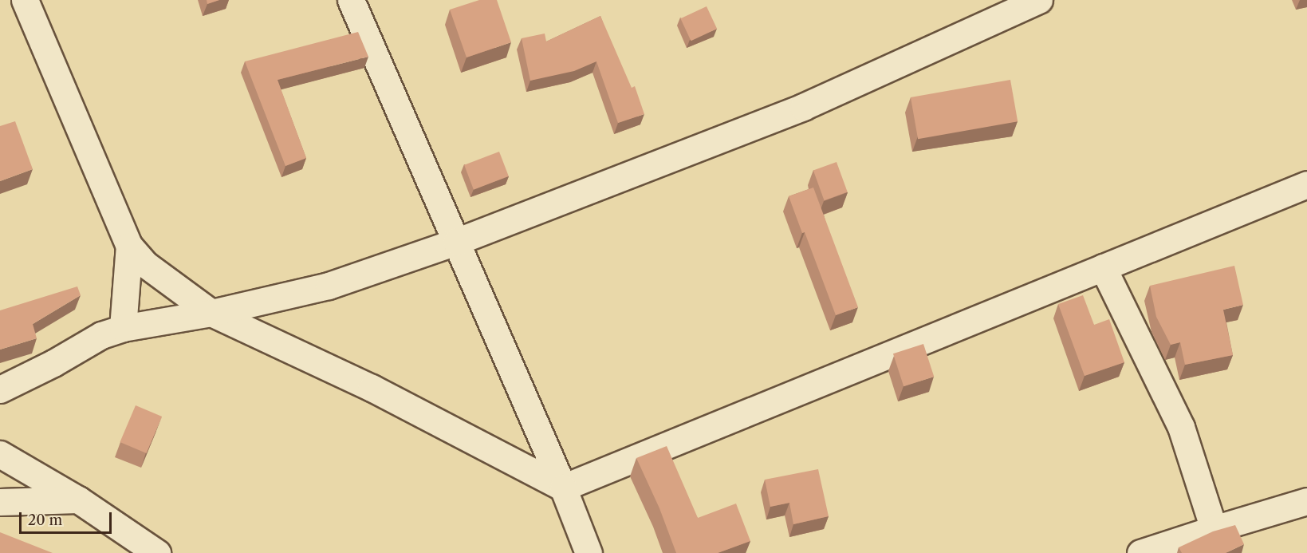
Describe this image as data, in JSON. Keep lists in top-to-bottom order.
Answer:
{
  "scale_bar": "20 m"
}
